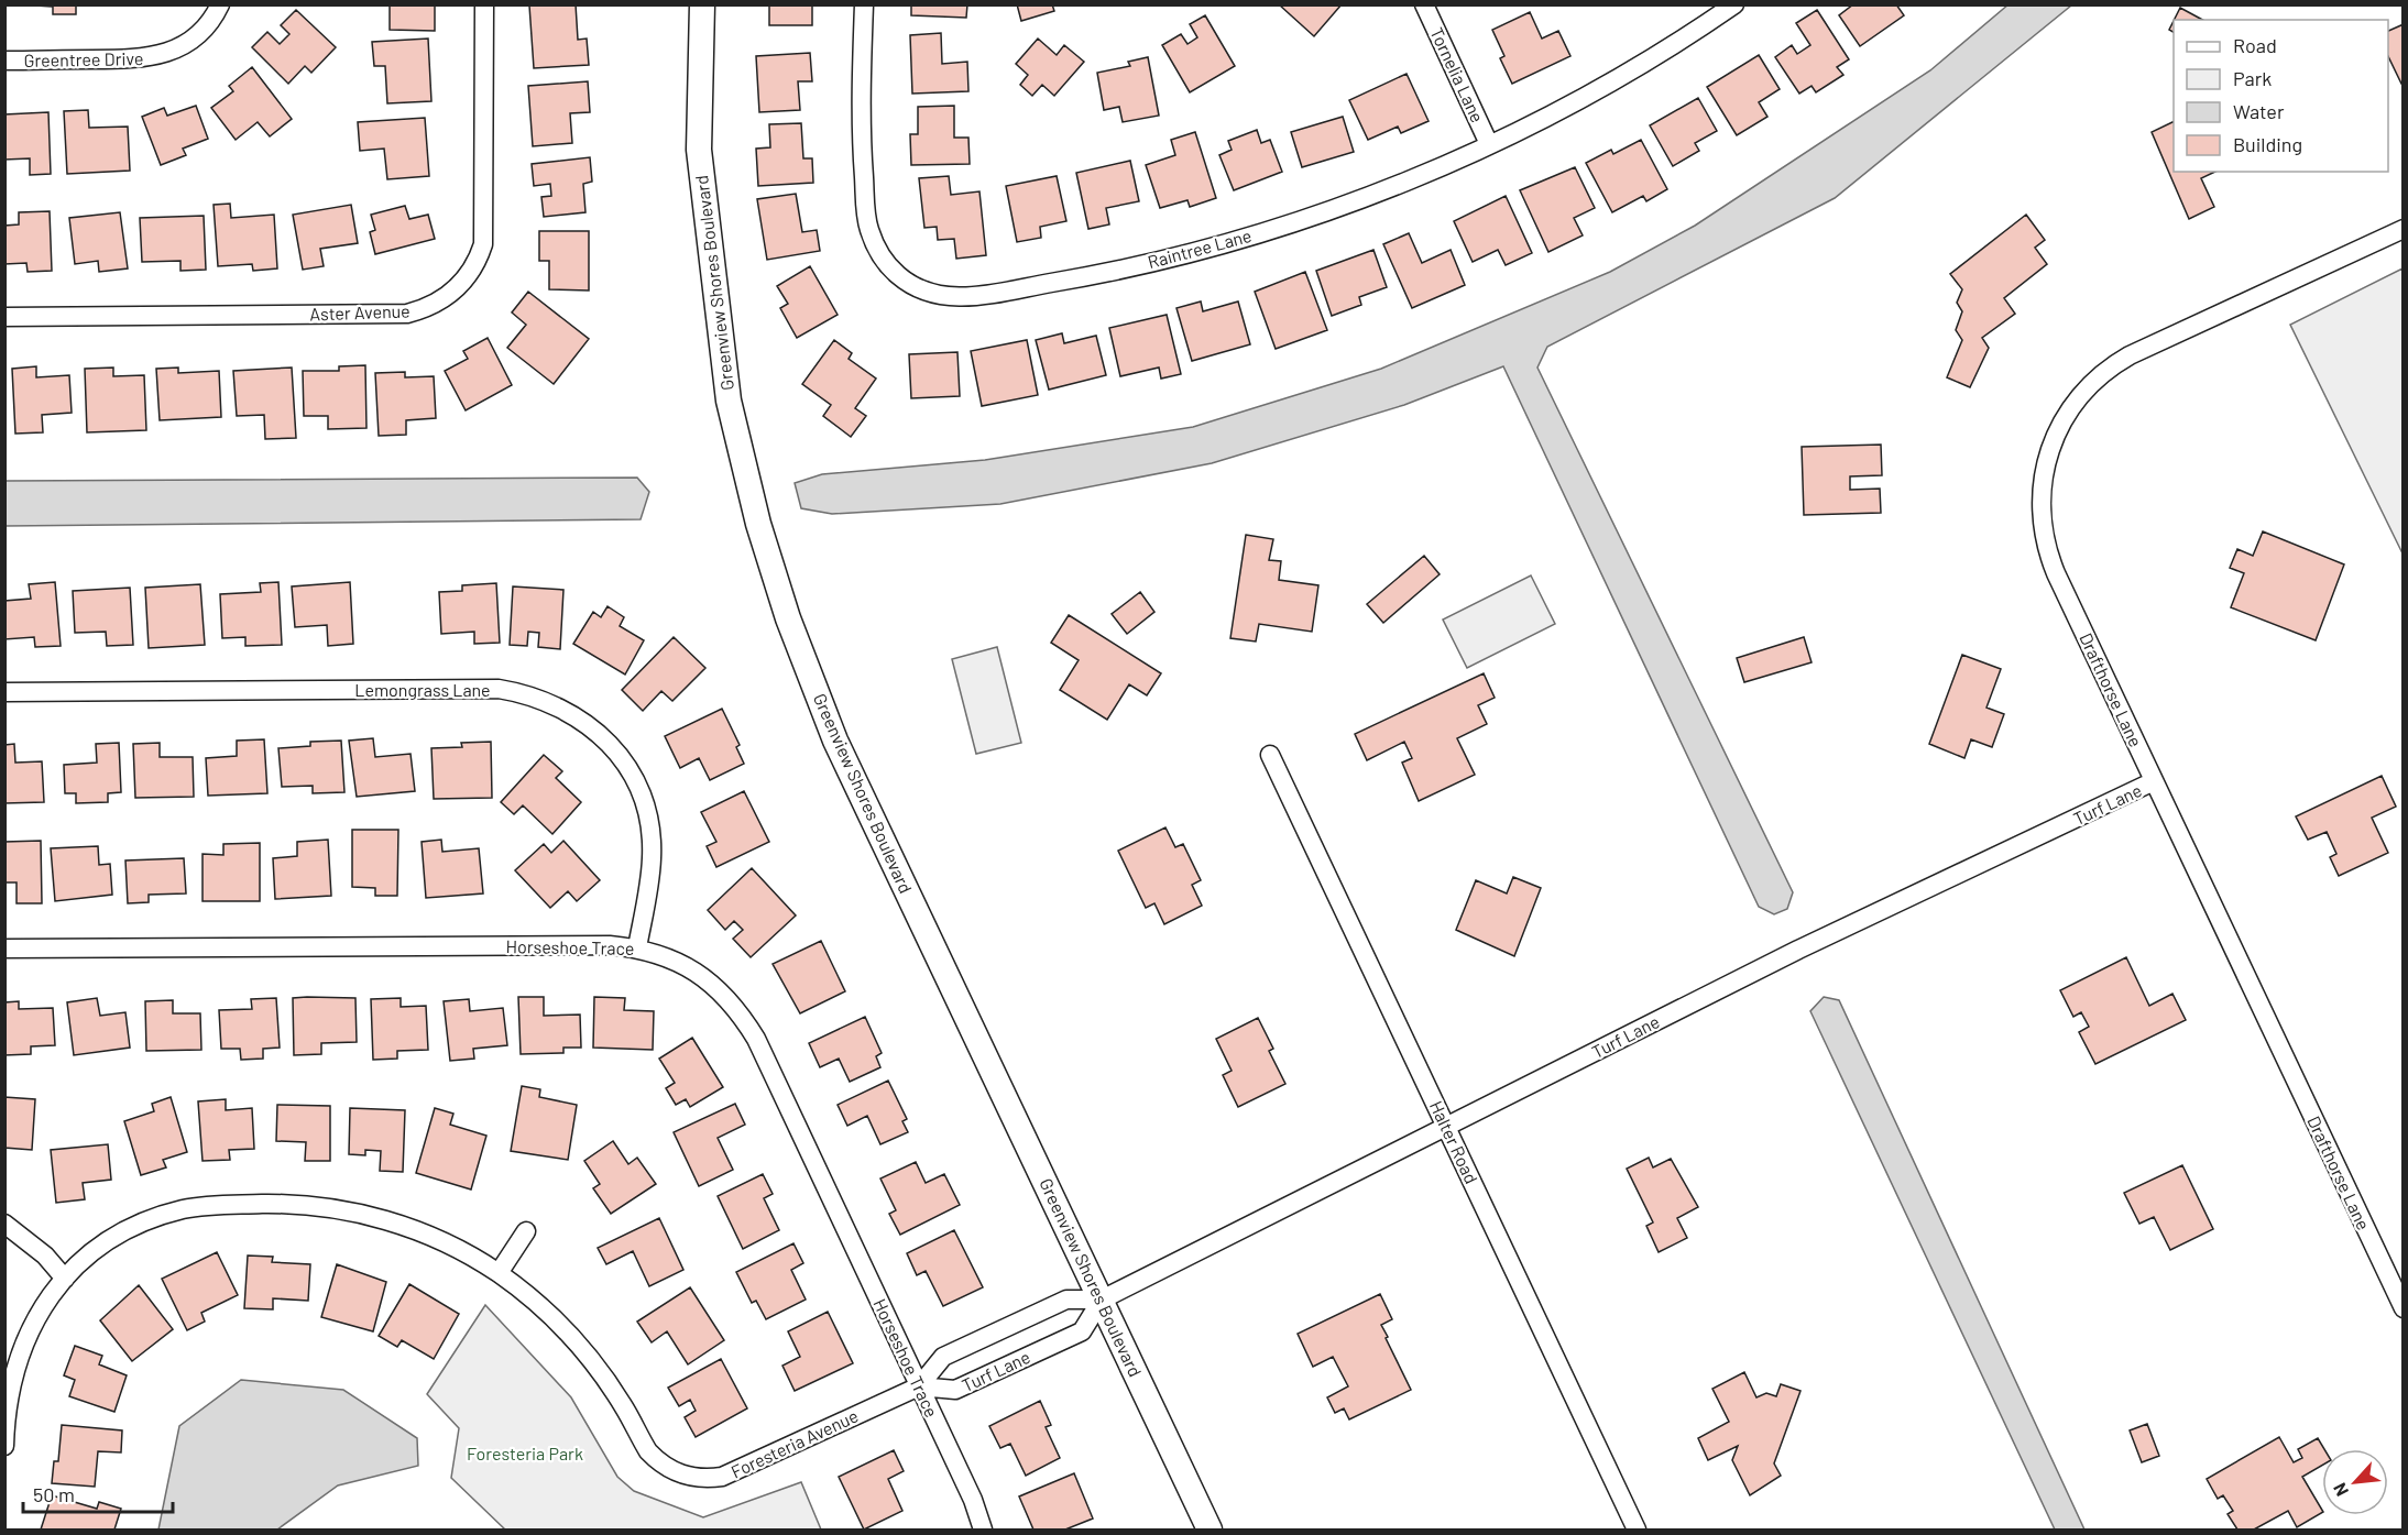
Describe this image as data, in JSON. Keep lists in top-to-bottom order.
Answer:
{
  "streets": {
    "street": [
      "Greentree Drive",
      "Tornelia Lane",
      "Raintree Lane",
      "Greenview Shores Boulevard",
      "Aster Avenue",
      "Lemongrass Lane",
      "Drafthorse Lane",
      "Turf Lane",
      "Horseshoe Trace",
      "Halter Road",
      "Foresteria Avenue"
    ]
  },
  "crossings": [
    ["Tornelia Lane", "Raintree Lane"],
    ["Greenview Shores Boulevard", "Turf Lane"],
    ["Lemongrass Lane", "Horseshoe Trace"],
    ["Drafthorse Lane", "Turf Lane"],
    ["Turf Lane", "Horseshoe Trace"],
    ["Turf Lane", "Halter Road"],
    ["Turf Lane", "Foresteria Avenue"],
    ["Horseshoe Trace", "Foresteria Avenue"]
  ],
  "parks": ["Foresteria Park"],
  "legend": [
    "Road",
    "Park",
    "Water",
    "Building"
  ],
  "scale_bar": "50 m",
  "north": "bottom left"
}
